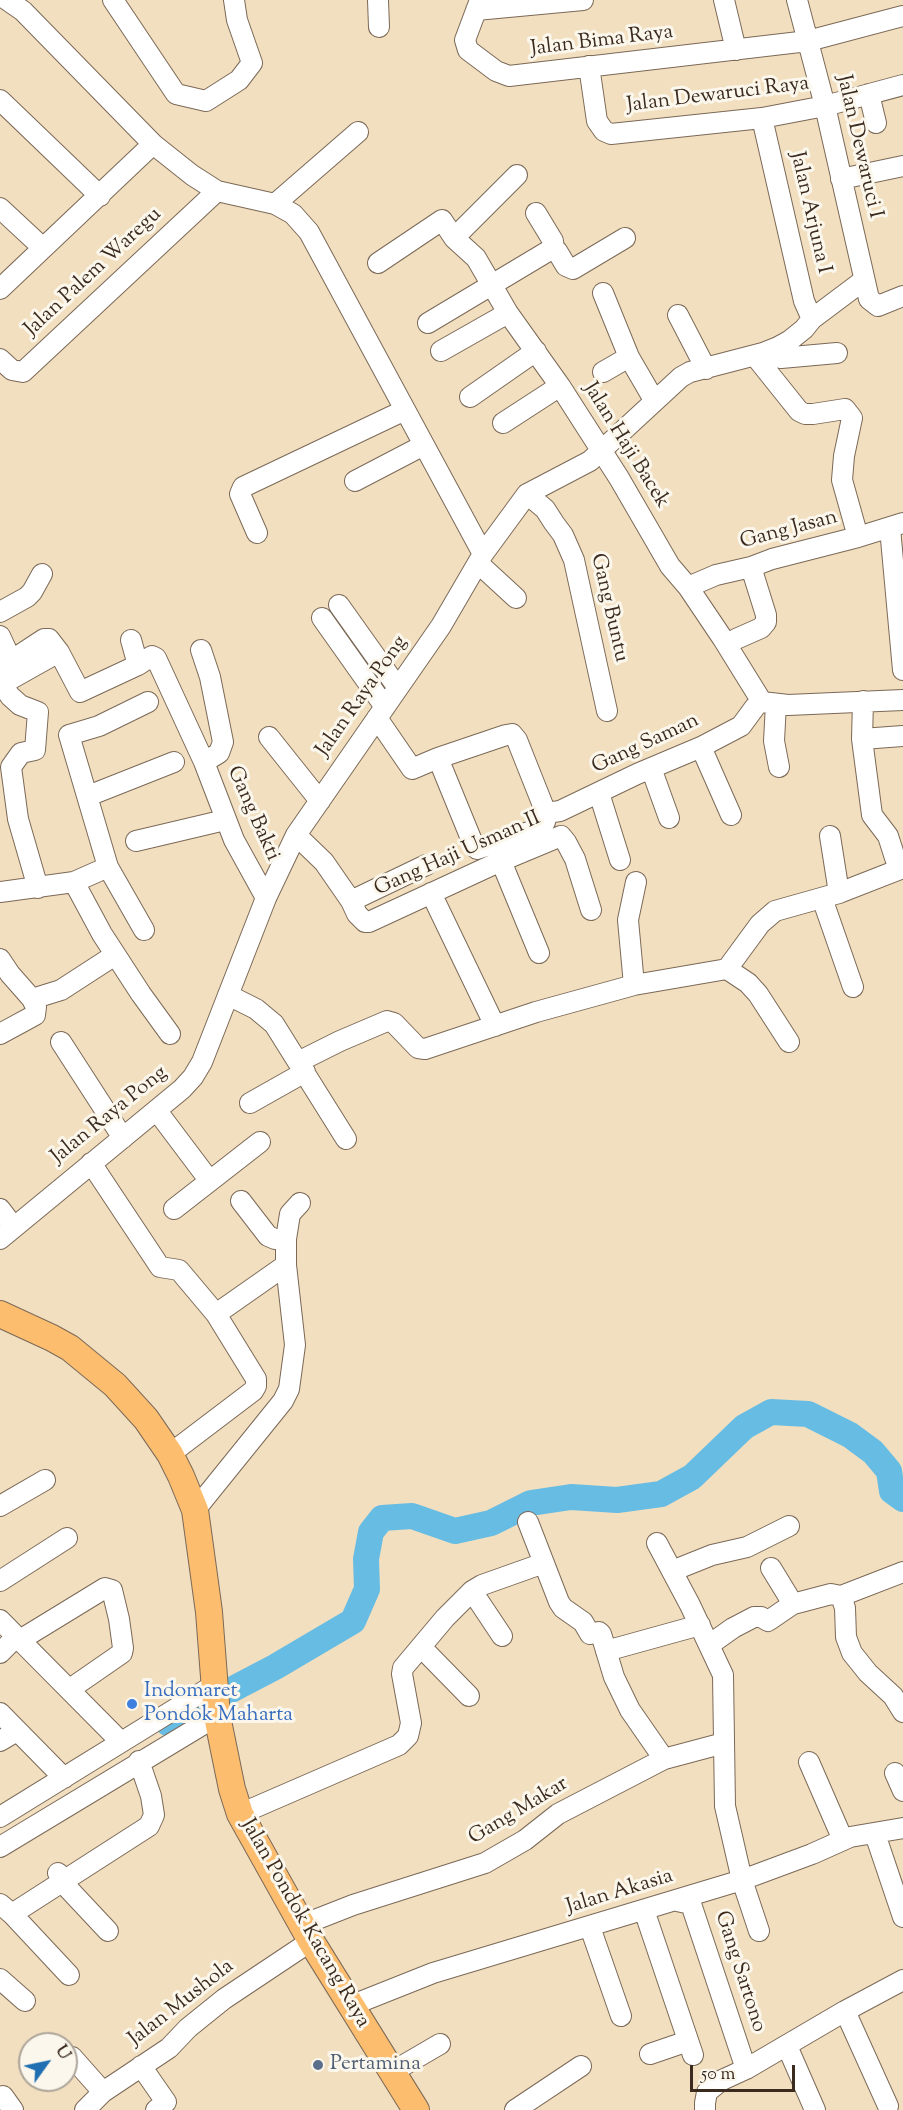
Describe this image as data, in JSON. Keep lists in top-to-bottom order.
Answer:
{
  "streets": {
    "main road": ["Jalan Pondok Kacang Raya"],
    "street": [
      "Jalan Bima Raya",
      "Jalan Dewaruci Raya",
      "Jalan Dewaruci I",
      "Jalan Arjuna I",
      "Jalan Palem Waregu",
      "Jalan Haji Bacek",
      "Gang Jasan",
      "Gang Buntu",
      "Jalan Raya Pong",
      "Gang Saman",
      "Gang Bakti",
      "Gang Haji Usman II",
      "Gang Makar",
      "Jalan Akasia",
      "Gang Sartono",
      "Jalan Mushola"
    ]
  },
  "crossings": [
    ["Jalan Bima Raya", "Jalan Dewaruci Raya"],
    ["Jalan Bima Raya", "Jalan Dewaruci I"],
    ["Jalan Dewaruci Raya", "Jalan Dewaruci I"],
    ["Jalan Dewaruci Raya", "Jalan Arjuna I"],
    ["Jalan Dewaruci I", "Jalan Raya Pong"],
    ["Jalan Arjuna I", "Jalan Raya Pong"],
    ["Jalan Haji Bacek", "Gang Jasan"],
    ["Jalan Haji Bacek", "Jalan Raya Pong"],
    ["Jalan Haji Bacek", "Gang Saman"],
    ["Gang Buntu", "Jalan Raya Pong"],
    ["Jalan Raya Pong", "Gang Bakti"],
    ["Jalan Raya Pong", "Gang Haji Usman II"],
    ["Gang Makar", "Jalan Pondok Kacang Raya"],
    ["Gang Makar", "Gang Sartono"],
    ["Gang Makar", "Jalan Mushola"],
    ["Jalan Akasia", "Jalan Pondok Kacang Raya"],
    ["Jalan Akasia", "Gang Sartono"],
    ["Jalan Pondok Kacang Raya", "Jalan Mushola"]
  ],
  "places": ["Indomaret Pondok Maharta", "Pertamina"],
  "scale_bar": "50 m",
  "north": "top right"
}
